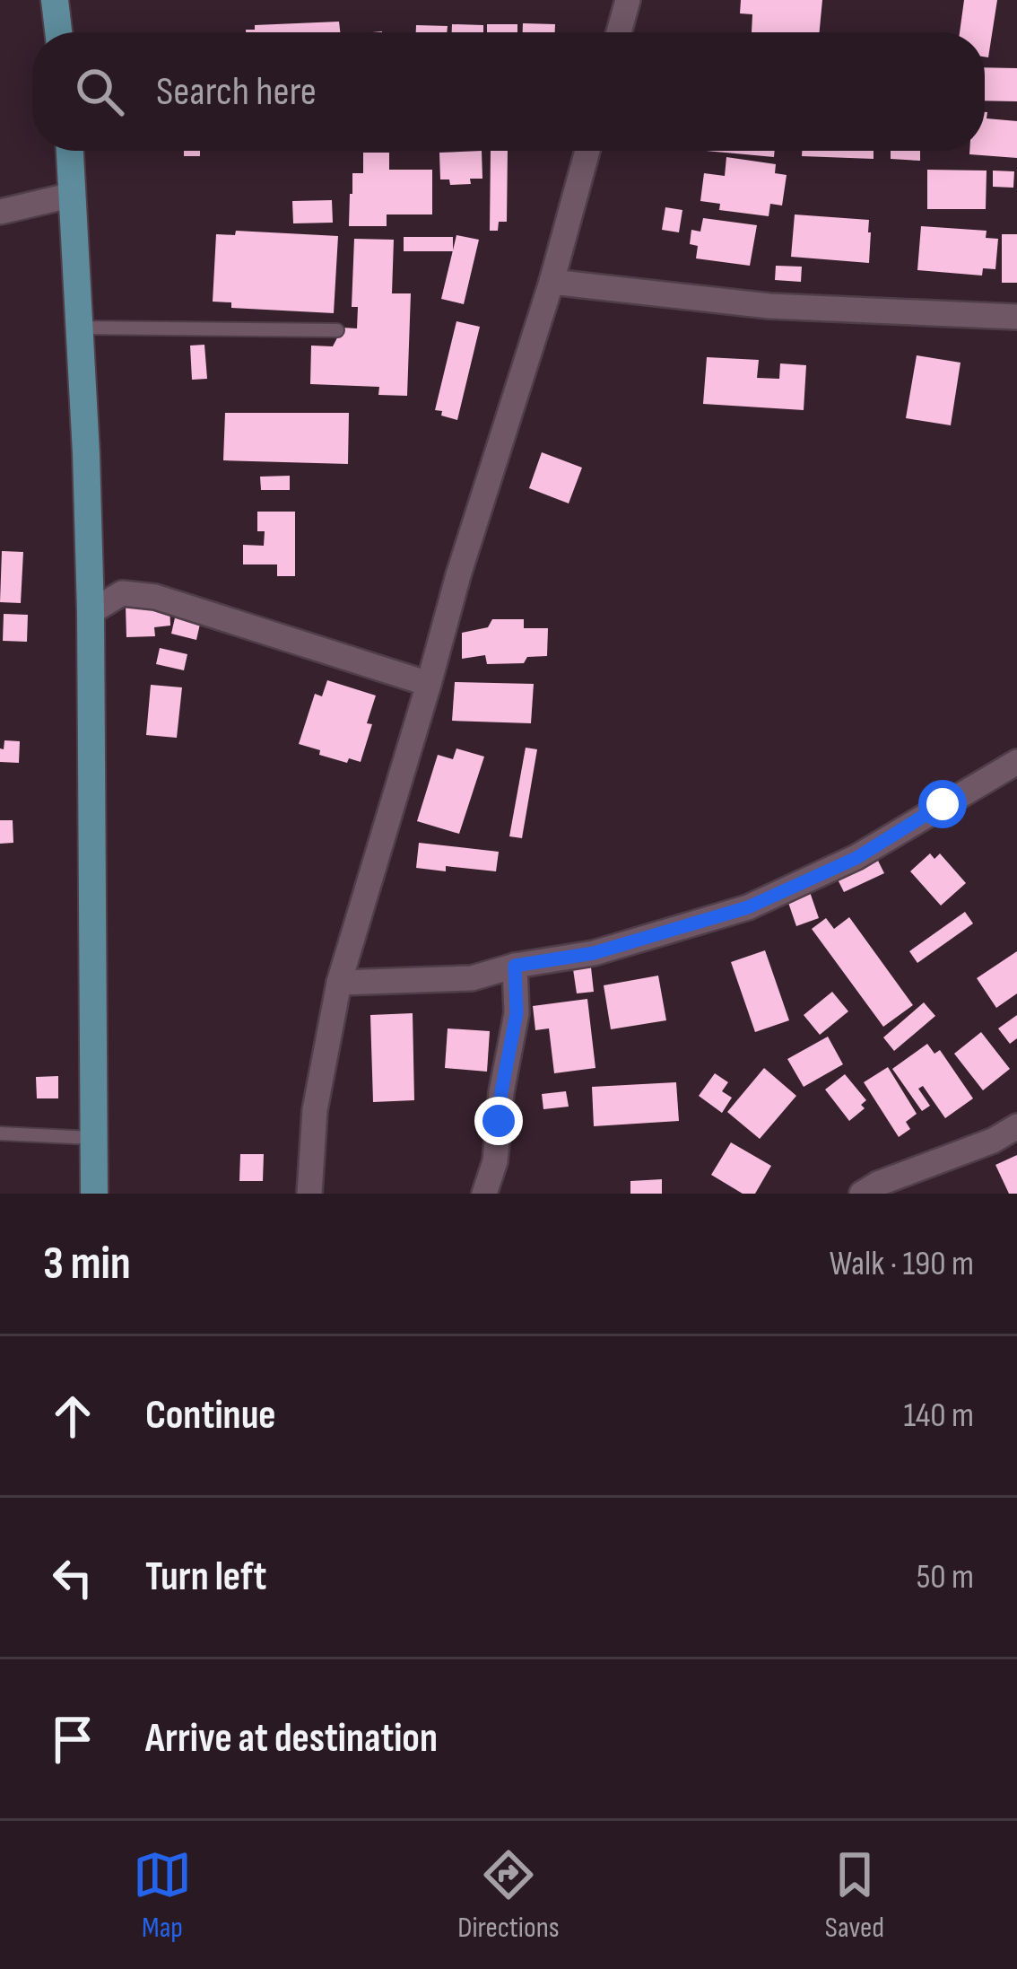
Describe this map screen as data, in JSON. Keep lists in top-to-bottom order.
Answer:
{
  "page": {
    "search": "Search here",
    "heading": ["3 min", "Walk · 190 m"],
    "list": [
      ["Continue", "140 m"],
      ["Turn left", "50 m"],
      "Arrive at destination"
    ],
    "nav": ["Map", "Directions", "Saved"]
  }
}
